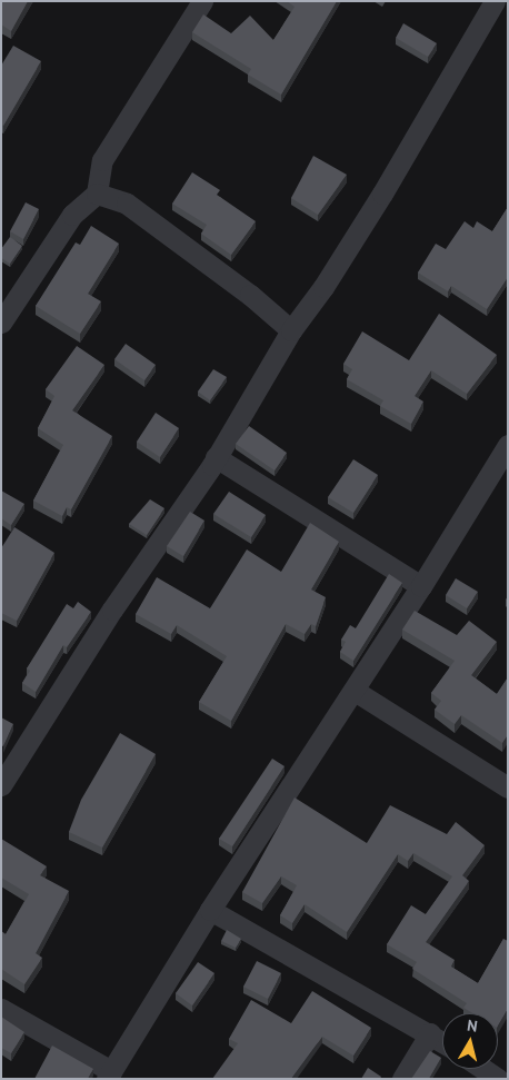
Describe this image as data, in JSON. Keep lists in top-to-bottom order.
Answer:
{
  "north": "top"
}
